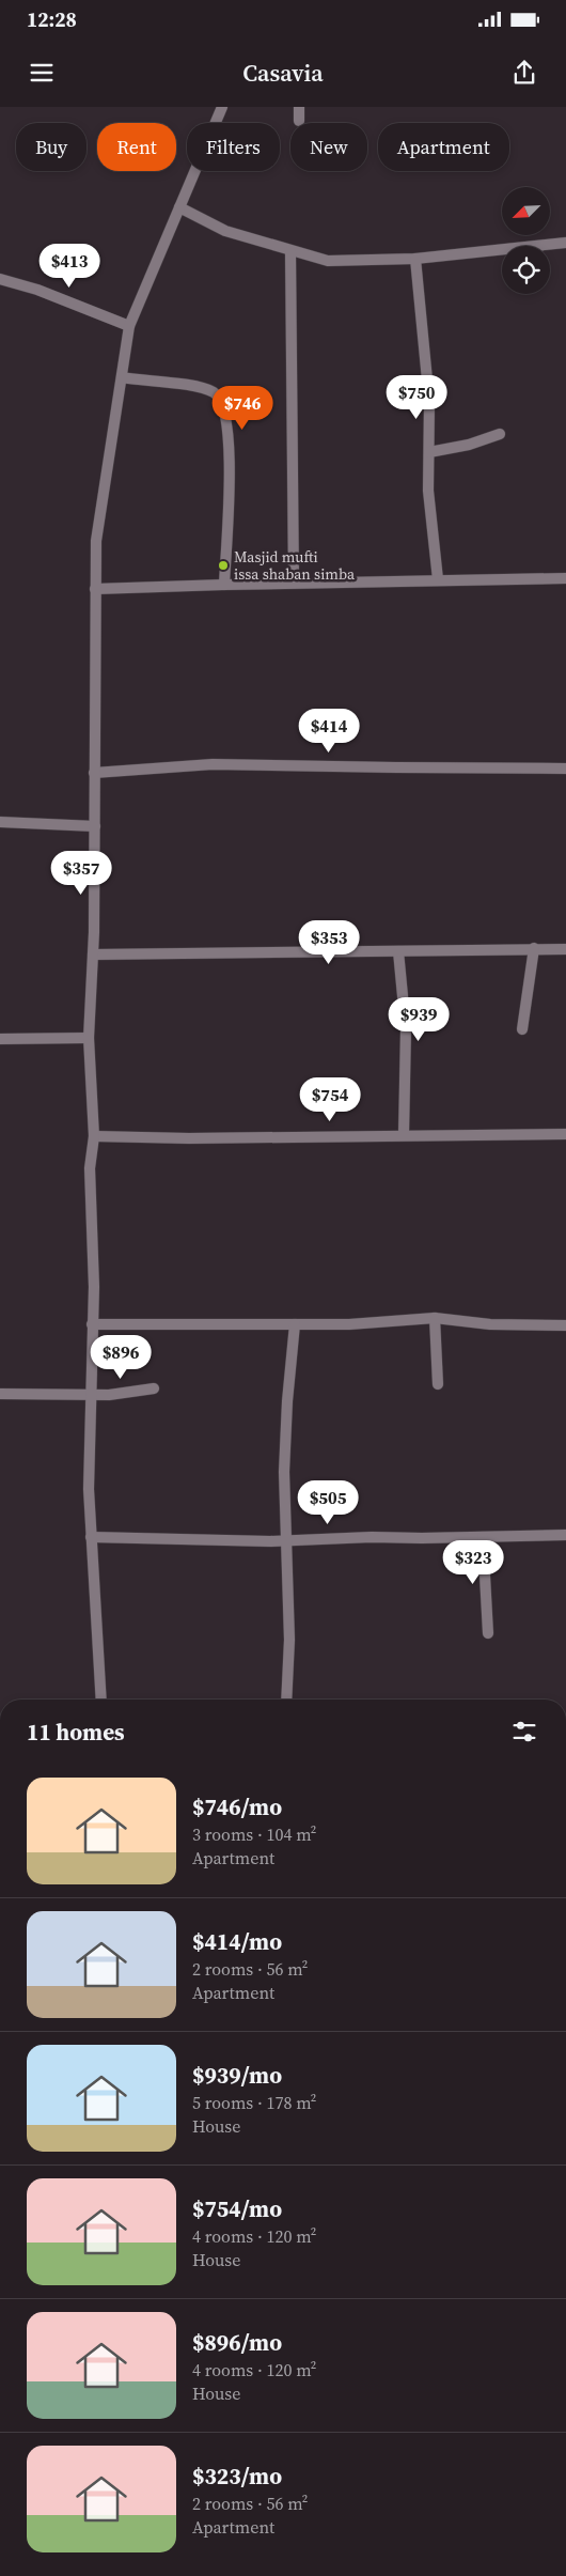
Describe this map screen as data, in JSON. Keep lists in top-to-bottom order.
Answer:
{
  "places": ["Masjid mufti issa shaban simba"],
  "north": "bottom left",
  "page": {
    "status": "12:28",
    "header": "Casavia",
    "chip": [
      "Buy",
      "Rent",
      "Filters",
      "New",
      "Apartment"
    ],
    "price": [
      "$413",
      "$750",
      "$746",
      "$414",
      "$357",
      "$353",
      "$939",
      "$754",
      "$896",
      "$505",
      "$323"
    ],
    "heading": "11 homes",
    "list": [
      {
        "name": "$746/mo",
        "note": "3 rooms · 104 m² · Apartment"
      },
      {
        "name": "$414/mo",
        "note": "2 rooms · 56 m² · Apartment"
      },
      {
        "name": "$939/mo",
        "note": "5 rooms · 178 m² · House"
      },
      {
        "name": "$754/mo",
        "note": "4 rooms · 120 m² · House"
      },
      {
        "name": "$896/mo",
        "note": "4 rooms · 120 m² · House"
      },
      {
        "name": "$323/mo",
        "note": "2 rooms · 56 m² · Apartment"
      }
    ]
  }
}
